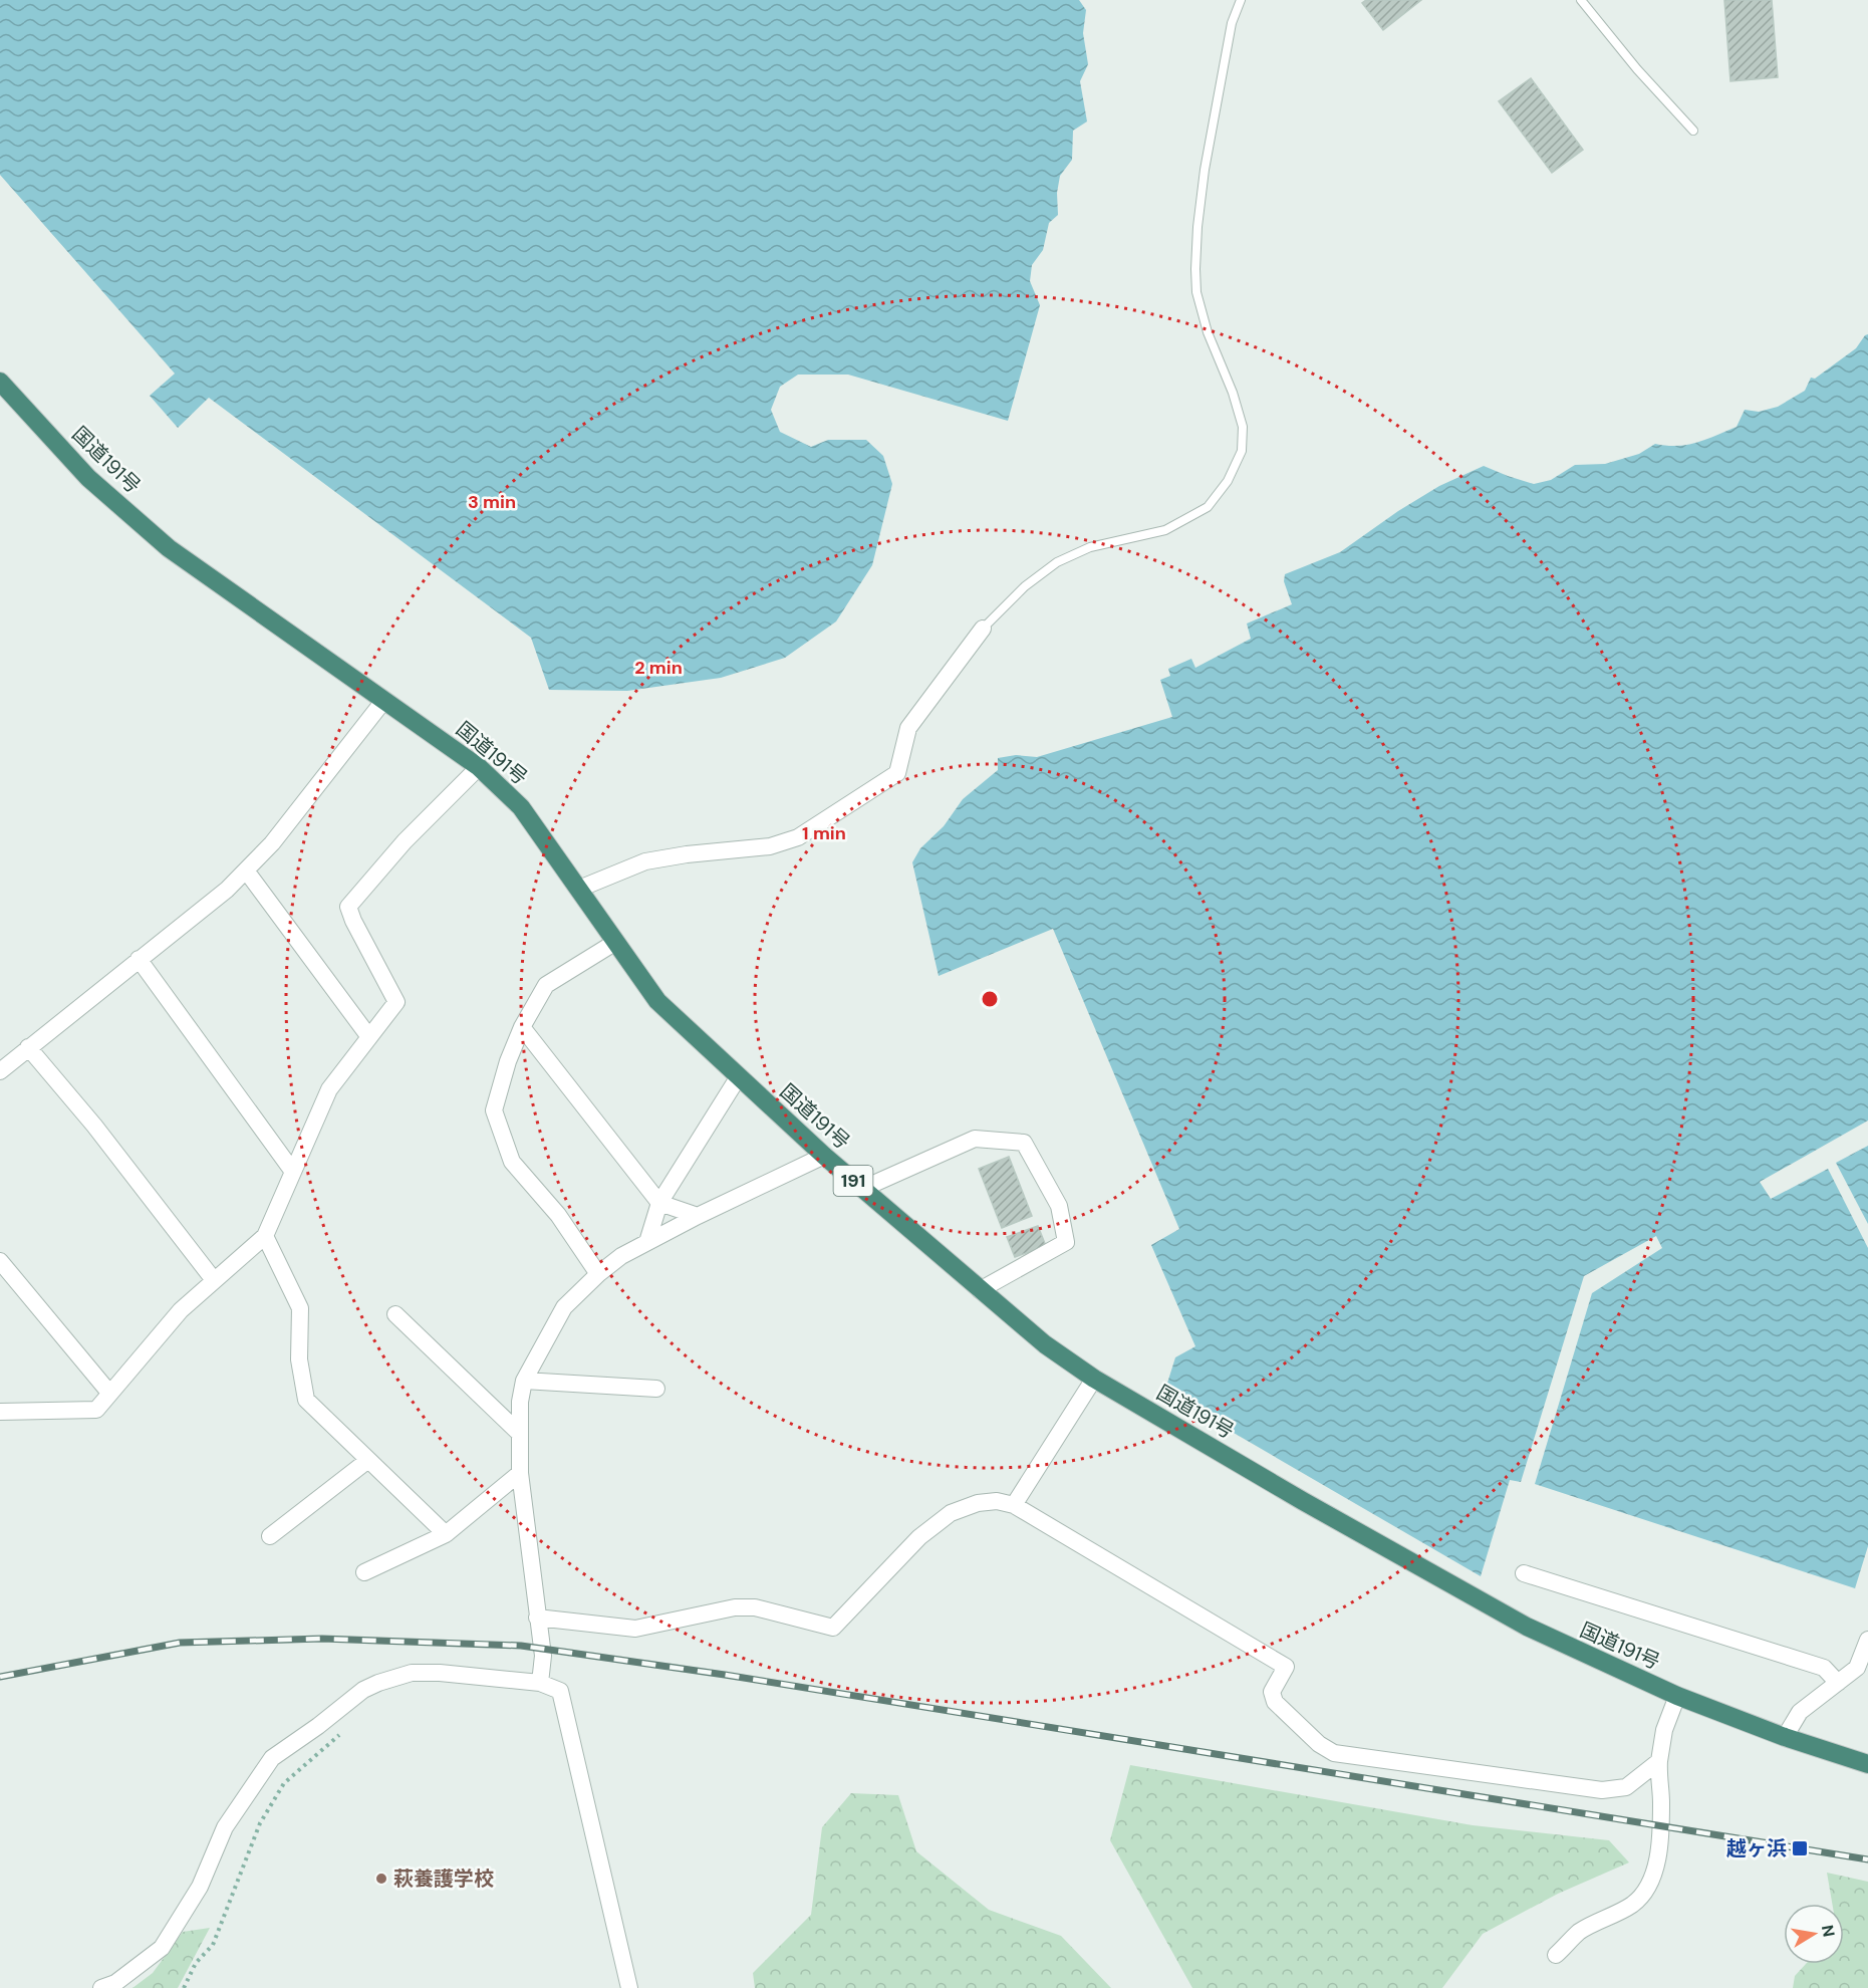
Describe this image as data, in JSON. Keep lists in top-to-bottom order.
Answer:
{
  "streets": {
    "highway": ["国道191号", "191"]
  },
  "places": {
    "transit": ["越ヶ浜"],
    "other": ["萩養護学校"]
  },
  "north": "right",
  "rings": ["3 min", "2 min", "1 min"]
}
